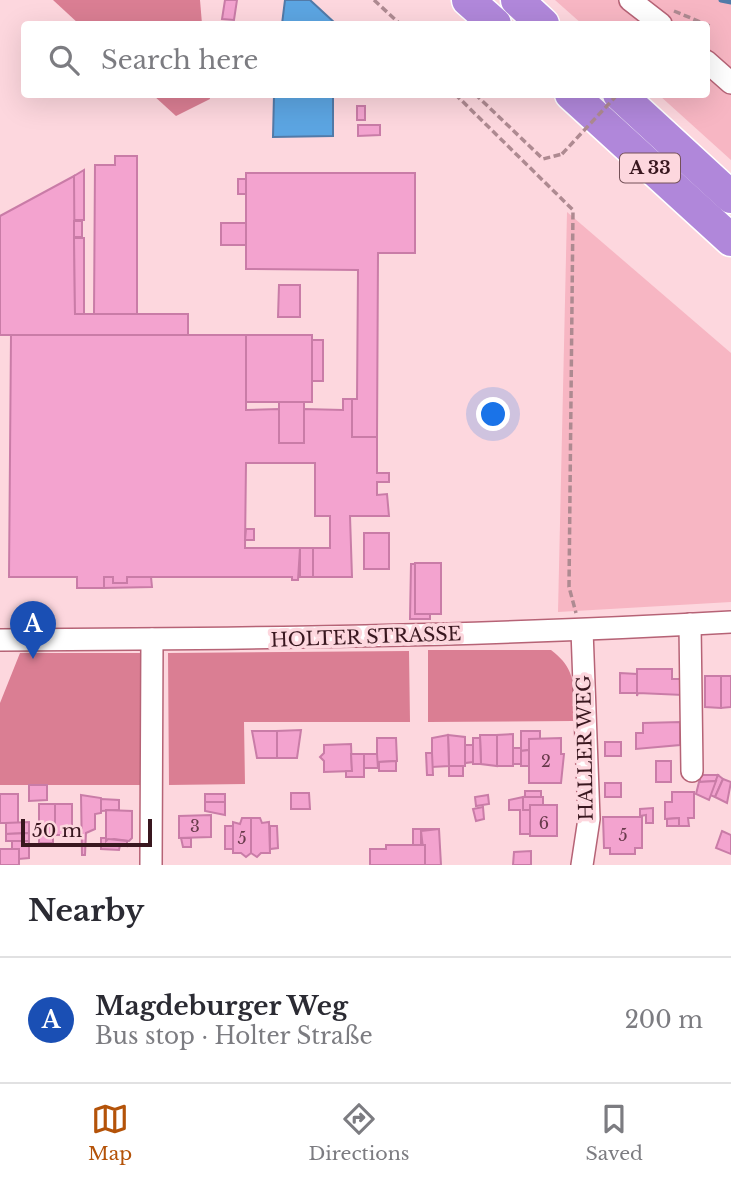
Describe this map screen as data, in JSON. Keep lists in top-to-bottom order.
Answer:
{
  "streets": {
    "highway": ["A 33"],
    "street": ["HOLTER STRASSE", "HALLER WEG"]
  },
  "crossings": [
    ["HOLTER STRASSE", "HALLER WEG"]
  ],
  "house_numbers": [
    "2",
    "6",
    "3",
    "5",
    "5"
  ],
  "scale_bar": "50 m",
  "page": {
    "search": "Search here",
    "pins": "A",
    "scale": "50 m",
    "heading": "Nearby",
    "list": [
      {
        "mark": "A",
        "name": "Magdeburger Weg",
        "note": "Bus stop · Holter Straße",
        "value": "200 m"
      }
    ],
    "nav": ["Map", "Directions", "Saved"]
  }
}
